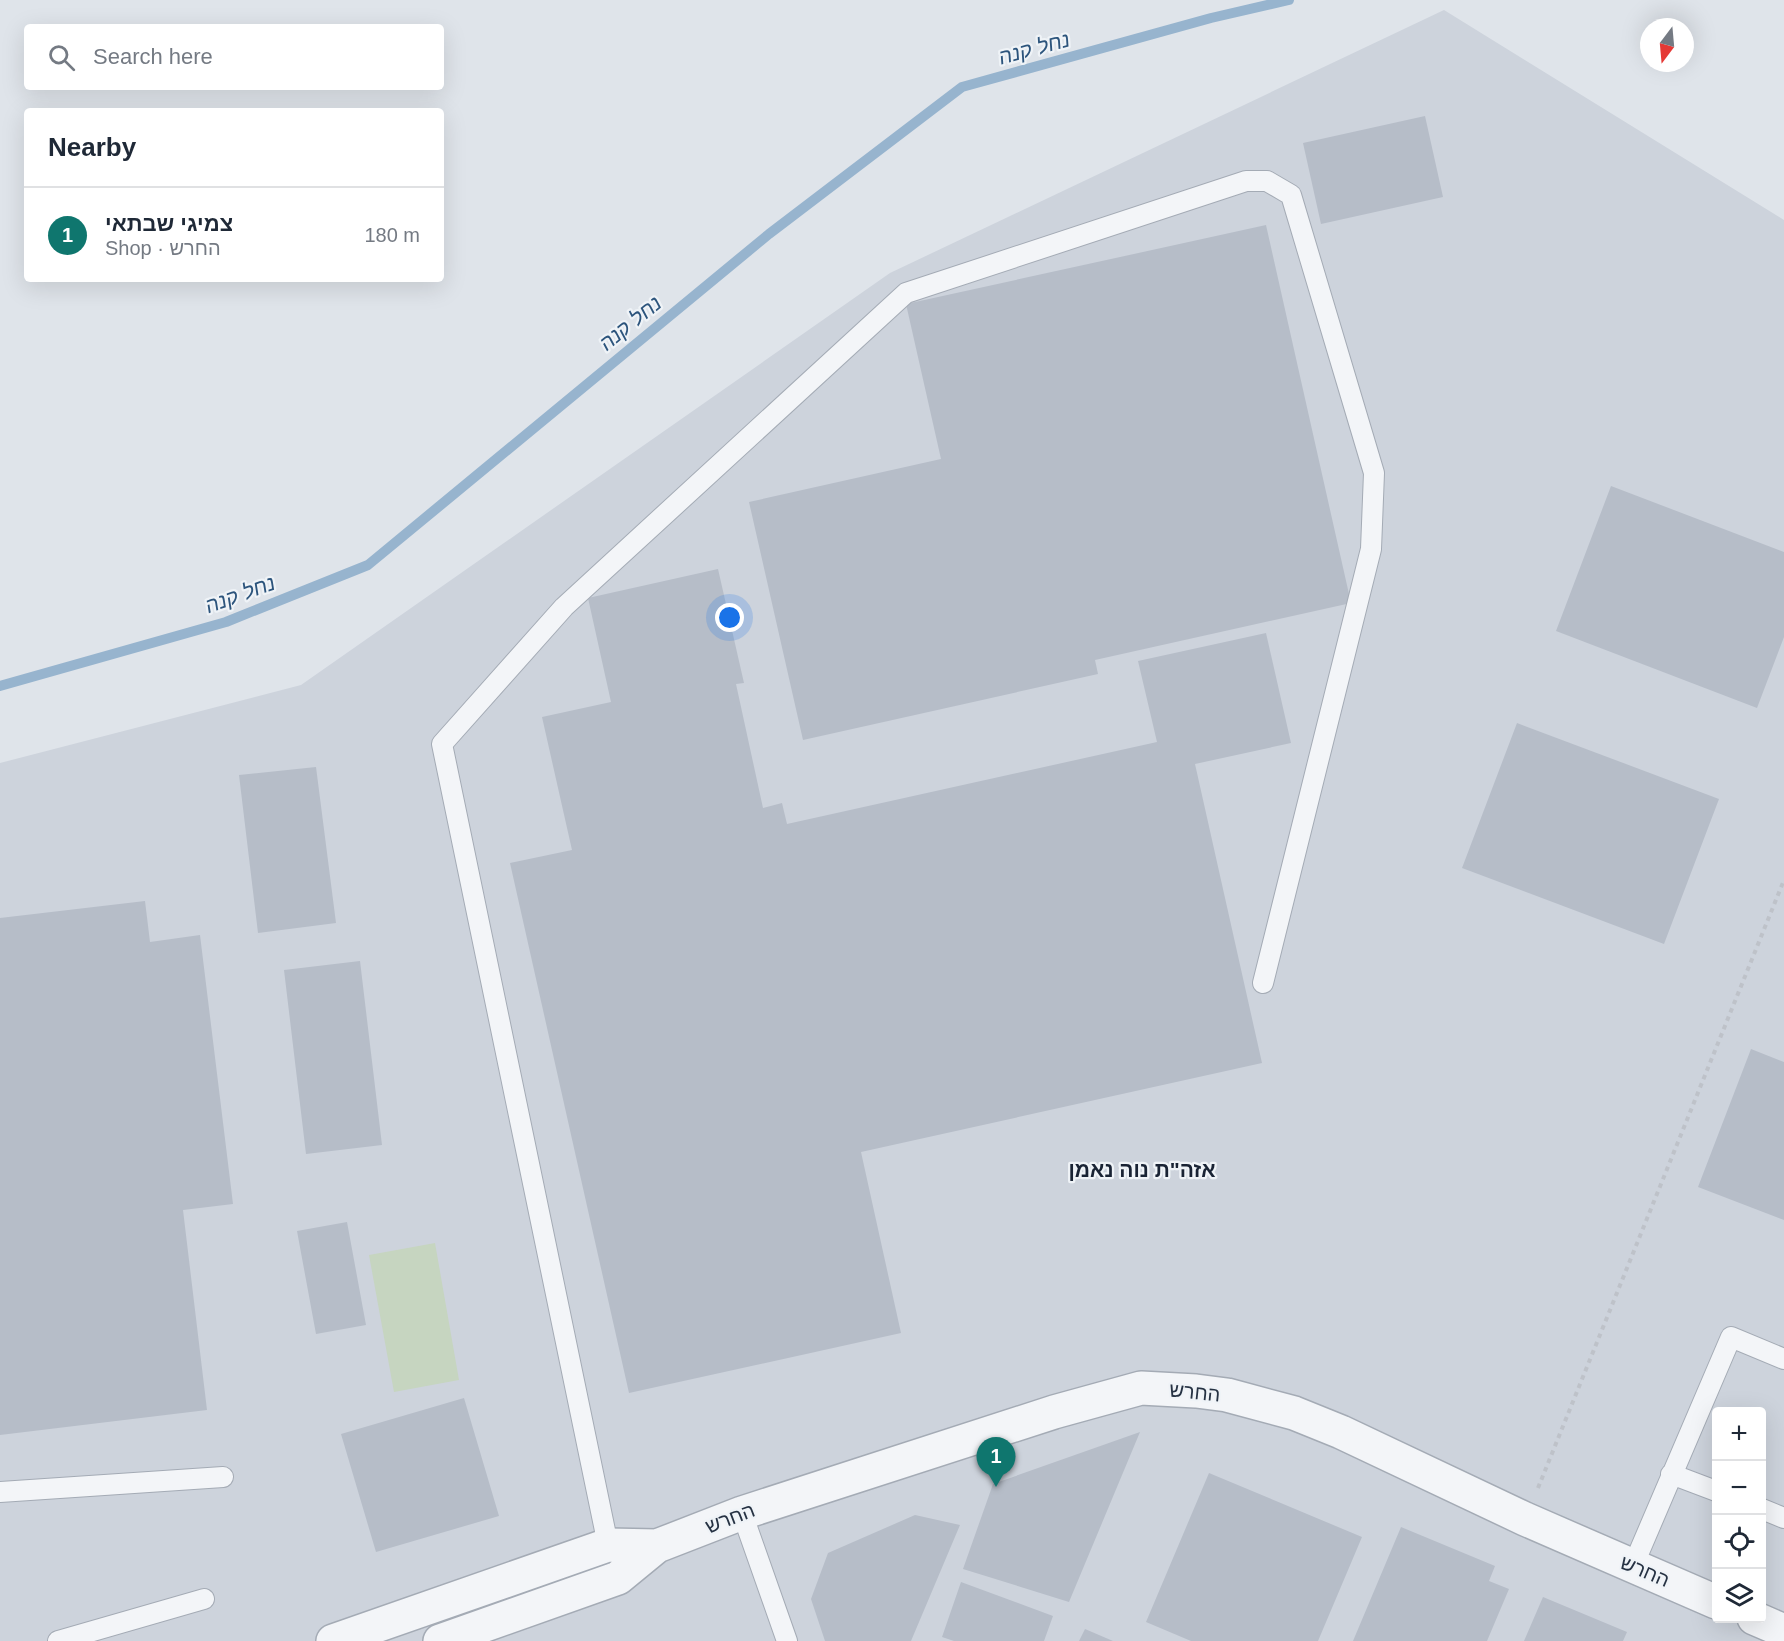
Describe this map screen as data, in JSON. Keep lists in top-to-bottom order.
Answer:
{
  "streets": {
    "street": ["החרש"]
  },
  "districts": ["אזה\"ת נוה נאמן"],
  "water": ["נחל קנה"],
  "north": "bottom",
  "page": {
    "search": "Search here",
    "heading": "Nearby",
    "list": [
      {
        "mark": "1",
        "name": "צמיגי שבתאי",
        "note": "Shop · החרש",
        "value": "180 m"
      }
    ],
    "map_buttons": ["+", "−"],
    "pins": "1"
  }
}
